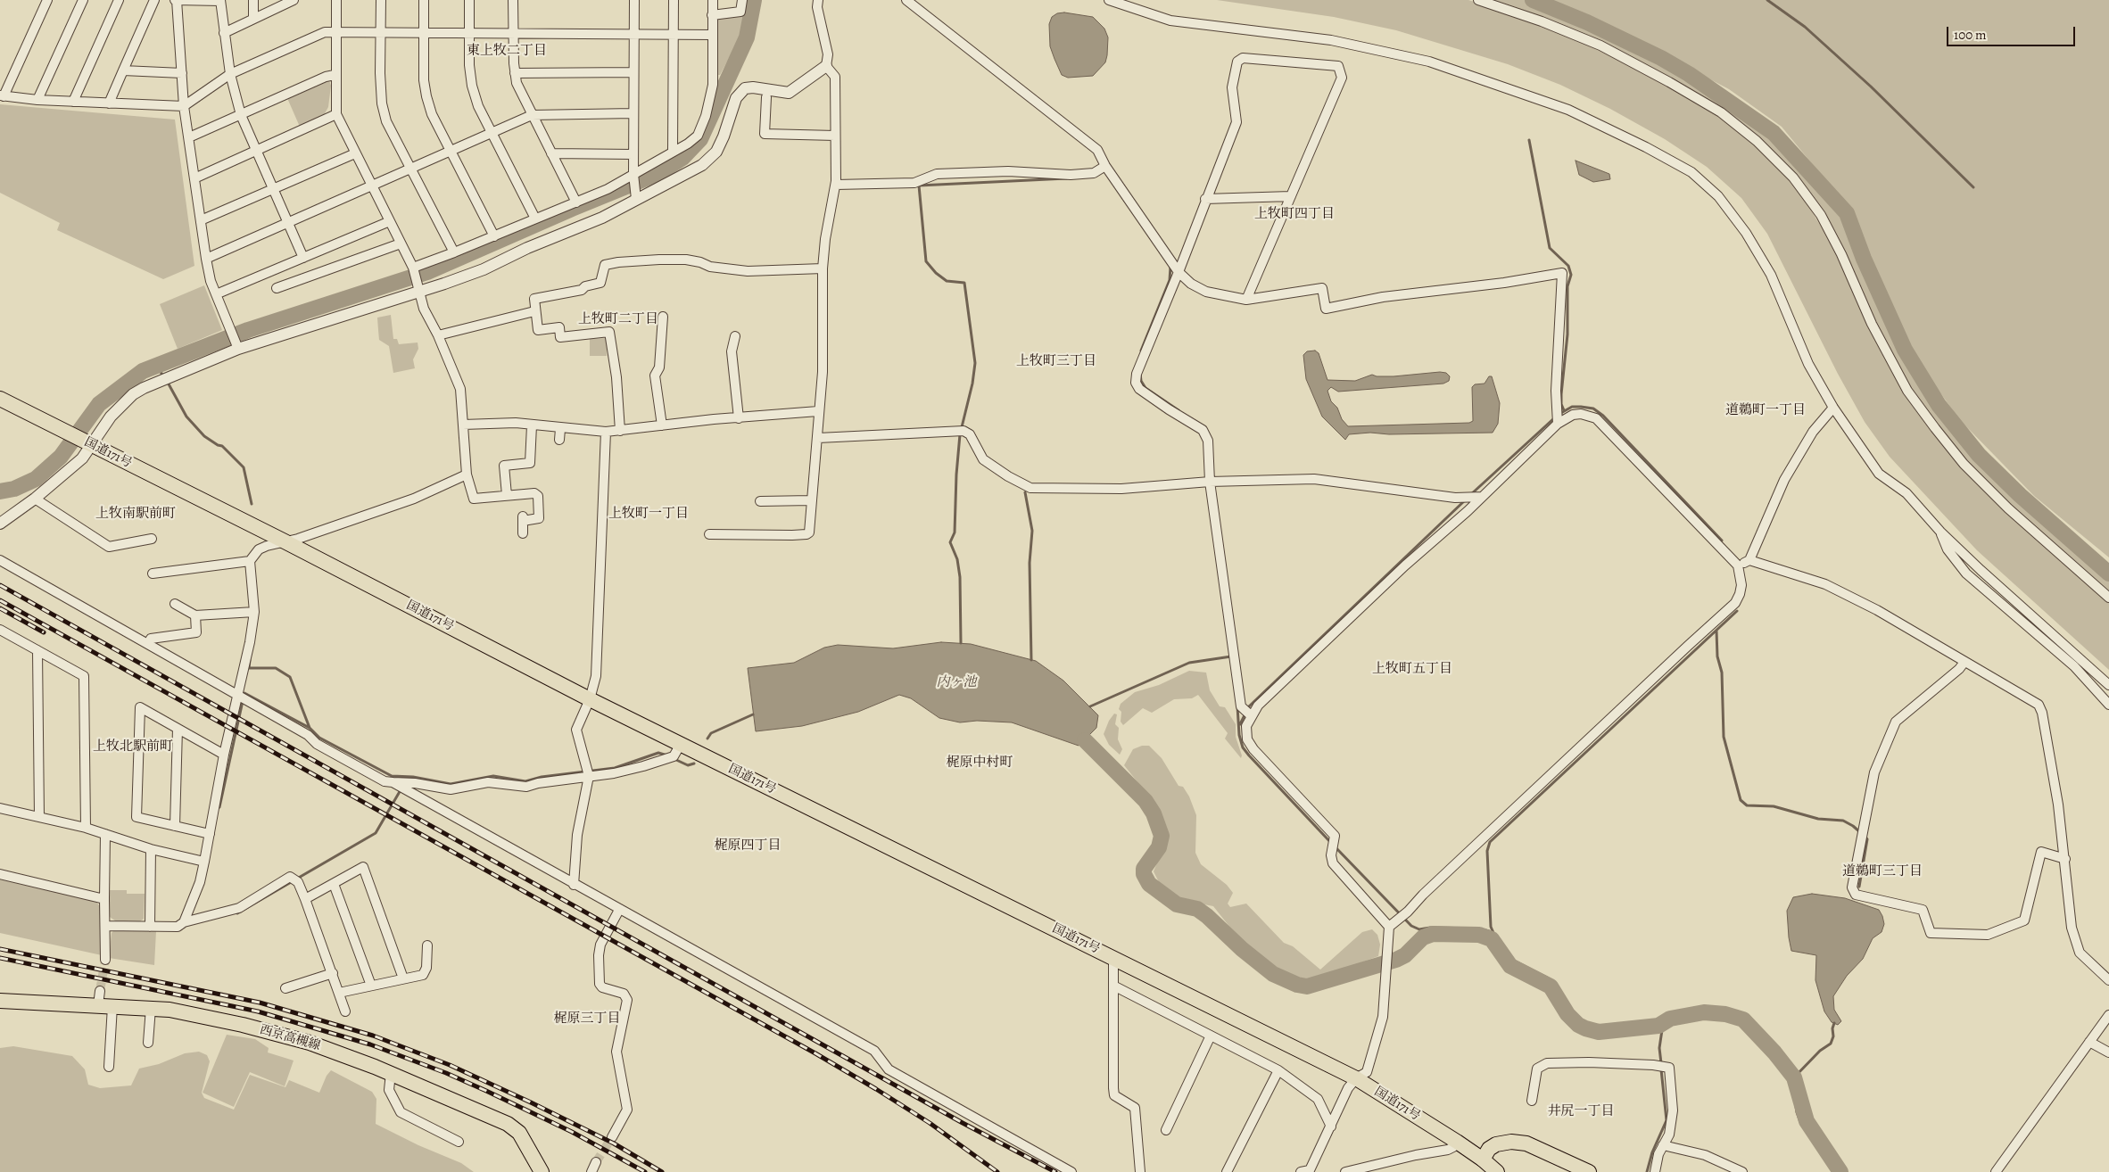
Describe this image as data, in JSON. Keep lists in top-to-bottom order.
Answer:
{
  "streets": {
    "main road": ["国道171号", "西京高槻線"]
  },
  "districts": [
    "東上牧二丁目",
    "上牧町四丁目",
    "上牧町二丁目",
    "上牧町三丁目",
    "道鵜町一丁目",
    "上牧南駅前町",
    "上牧町一丁目",
    "上牧町五丁目",
    "上牧北駅前町",
    "梶原中村町",
    "梶原四丁目",
    "道鵜町三丁目",
    "梶原三丁目",
    "井尻一丁目"
  ],
  "water": ["内ヶ池"],
  "scale_bar": "100 m"
}
